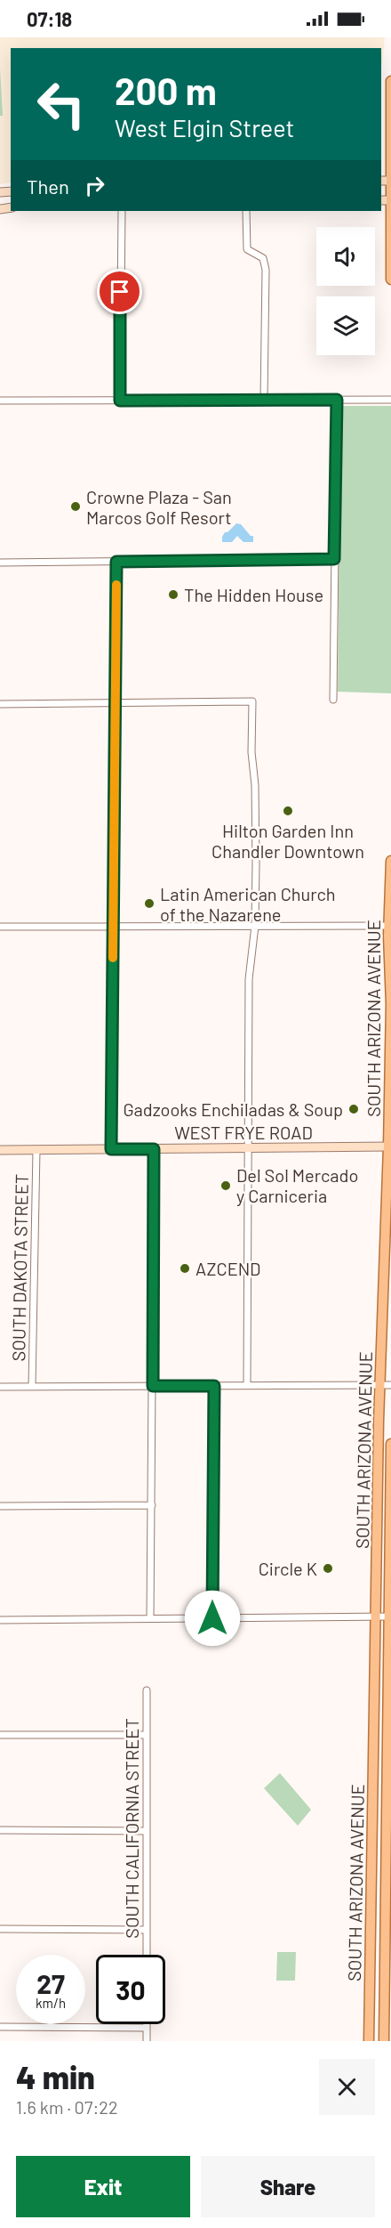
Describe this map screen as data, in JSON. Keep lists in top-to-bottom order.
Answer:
{
  "streets": {
    "main road": ["SOUTH ARIZONA AVENUE"],
    "street": ["WEST FRYE ROAD", "SOUTH DAKOTA STREET", "SOUTH CALIFORNIA STREET"]
  },
  "crossings": [
    ["SOUTH ARIZONA AVENUE", "WEST FRYE ROAD"],
    ["WEST FRYE ROAD", "SOUTH DAKOTA STREET"]
  ],
  "places": [
    "Crowne Plaza - San Marcos Golf Resort",
    "The Hidden House",
    "Hilton Garden Inn Chandler Downtown",
    "Latin American Church of the Nazarene",
    "Gadzooks Enchiladas & Soup",
    "Del Sol Mercado y Carniceria",
    "AZCEND",
    "Circle K"
  ],
  "page": {
    "status": "07:18",
    "turn": ["200 m", "West Elgin Street"],
    "then": "Then",
    "speed": "27 km/h",
    "limit": "30",
    "heading": ["4 min", "1.6 km · 07:22"],
    "buttons": ["Exit", "Share"]
  }
}
